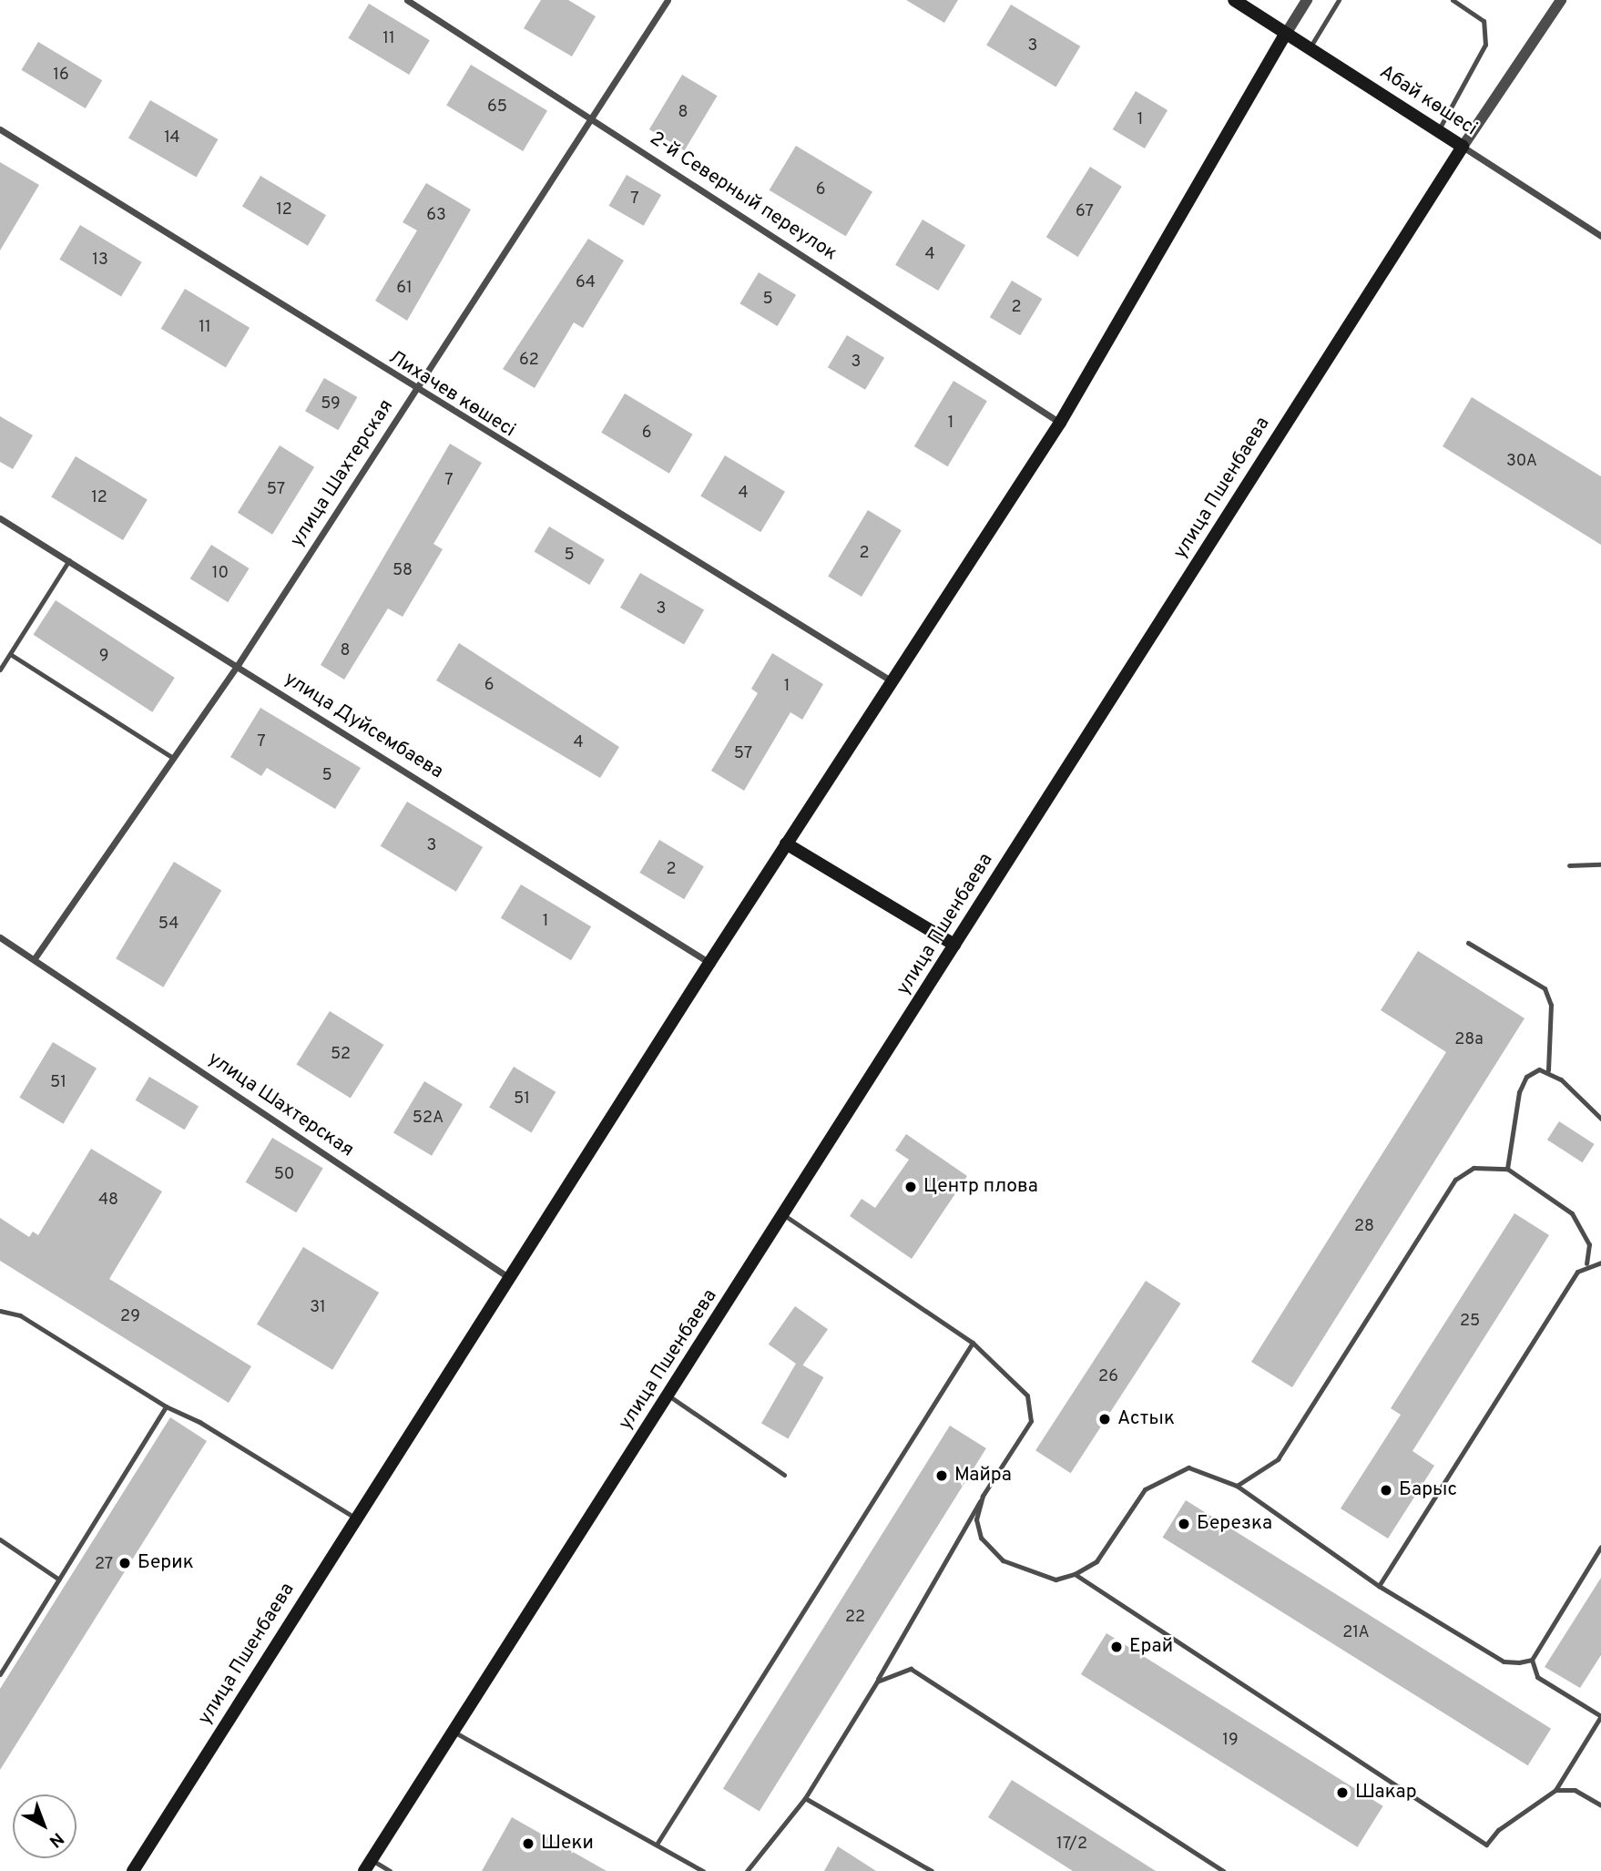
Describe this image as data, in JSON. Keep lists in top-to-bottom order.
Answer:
{
  "streets": {
    "main road": ["Абай көшесі", "улица Пшенбаева"],
    "street": [
      "2-й Северный переулок",
      "Лихачев көшесі",
      "улица Шахтерская",
      "улица Дуйсембаева"
    ]
  },
  "crossings": [
    ["Абай көшесі", "улица Пшенбаева"],
    ["2-й Северный переулок", "улица Шахтерская"],
    ["2-й Северный переулок", "улица Пшенбаева"],
    ["Лихачев көшесі", "улица Шахтерская"],
    ["Лихачев көшесі", "улица Пшенбаева"],
    ["улица Шахтерская", "улица Пшенбаева"],
    ["улица Шахтерская", "улица Дуйсембаева"],
    ["улица Пшенбаева", "улица Дуйсембаева"]
  ],
  "places": [
    "Центр плова",
    "Астык",
    "Майра",
    "Барыс",
    "Березка",
    "Берик",
    "Ерай",
    "Шакар",
    "Шеки"
  ],
  "house_numbers": [
    "11",
    "3",
    "16",
    "65",
    "8",
    "1",
    "14",
    "6",
    "7",
    "12",
    "67",
    "63",
    "4",
    "13",
    "64",
    "61",
    "5",
    "2",
    "11",
    "62",
    "3",
    "59",
    "1",
    "6",
    "30А",
    "7",
    "57",
    "4",
    "12",
    "2",
    "5",
    "58",
    "10",
    "3",
    "8",
    "9",
    "6",
    "1",
    "7",
    "4",
    "57",
    "5",
    "3",
    "2",
    "1",
    "54",
    "28а",
    "52",
    "51",
    "51",
    "52А",
    "50",
    "48",
    "28",
    "31",
    "29",
    "25",
    "26",
    "27",
    "22",
    "21А",
    "19",
    "17/2"
  ],
  "north": "bottom right"
}
